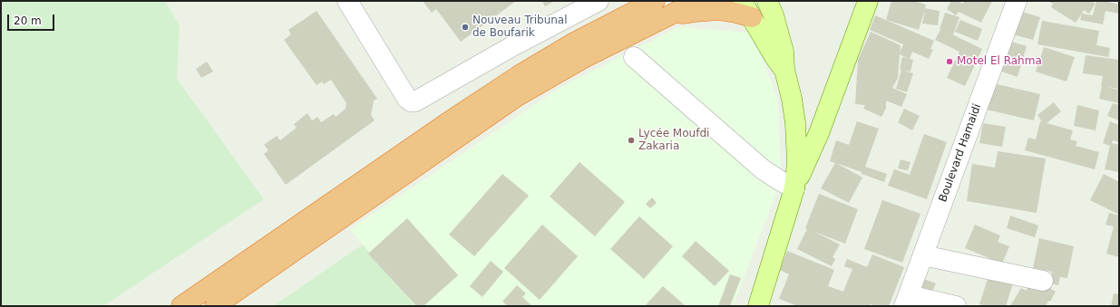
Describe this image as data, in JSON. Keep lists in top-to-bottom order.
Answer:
{
  "streets": {
    "street": ["Boulevard Hamaidi"]
  },
  "places": ["Nouveau Tribunal de Boufarik", "Motel El Rahma", "Lycée Moufdi Zakaria"],
  "scale_bar": "20 m"
}
